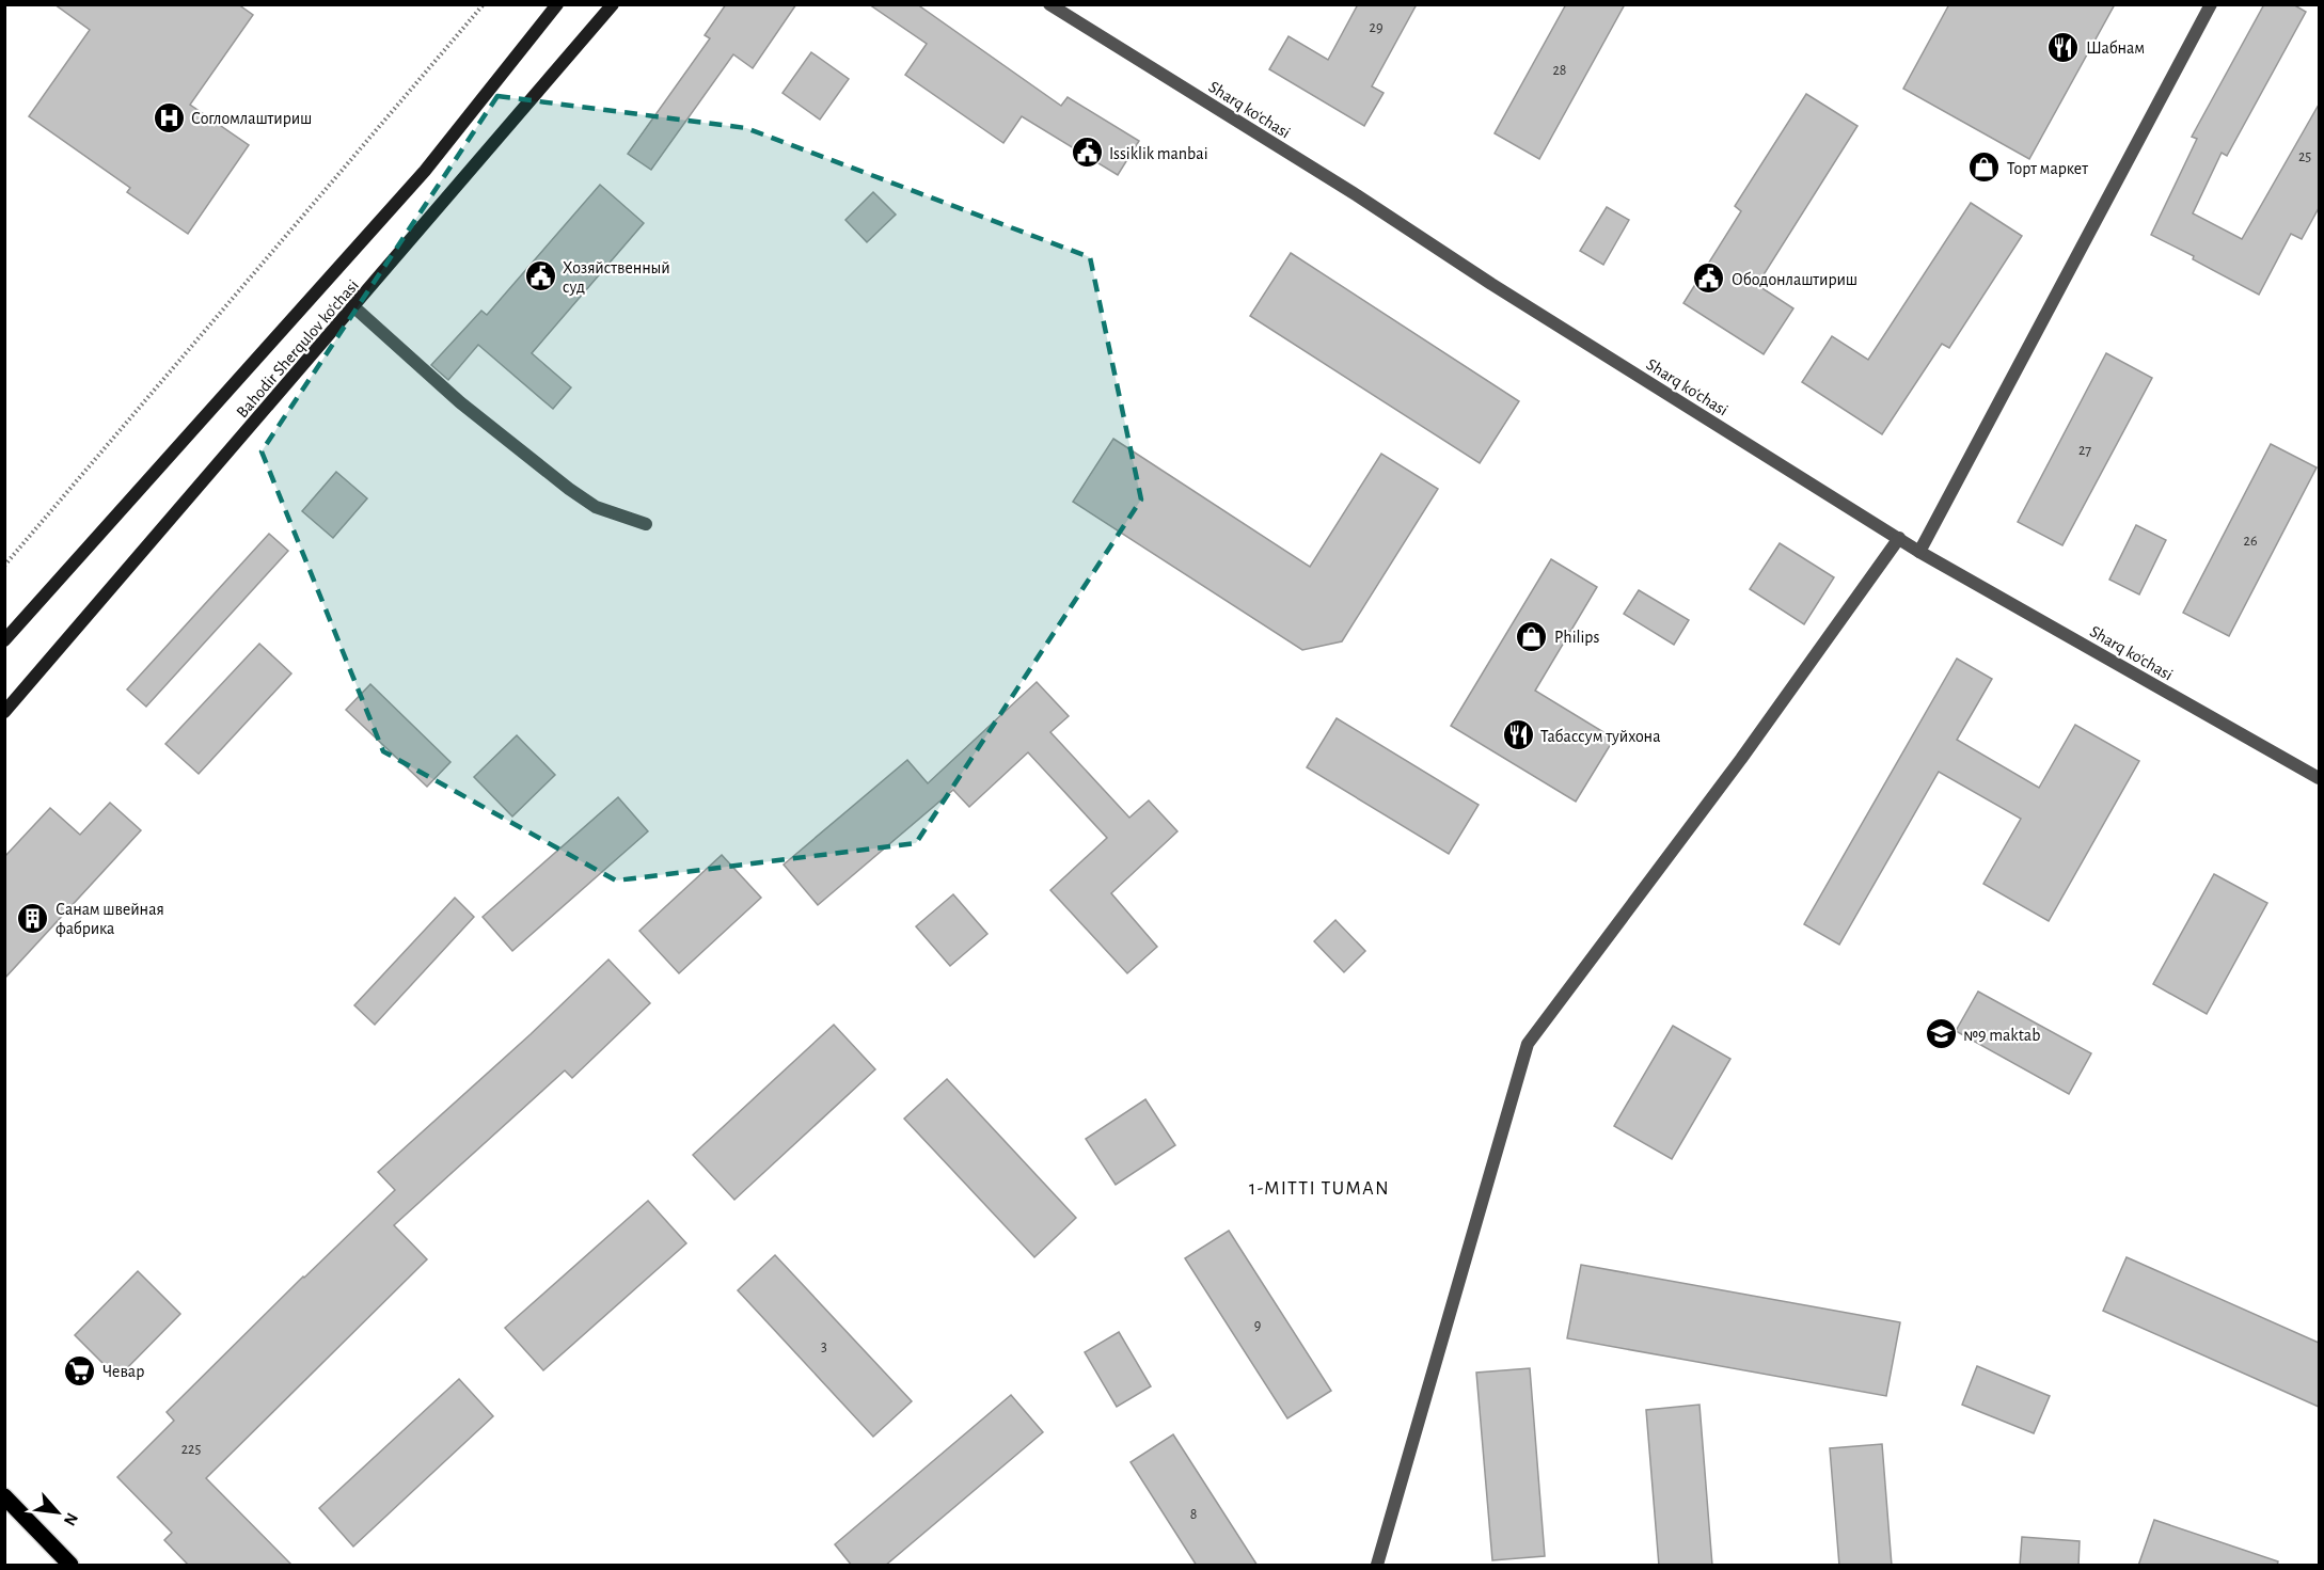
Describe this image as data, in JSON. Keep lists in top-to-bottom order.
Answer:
{
  "streets": {
    "main road": ["Bahodir Sherqulov ko‘chasi"],
    "street": ["Sharq ko‘chasi"]
  },
  "districts": ["1-MITTI TUMAN"],
  "places": {
    "restaurant": ["Шабнам", "Табассум туйхона"],
    "hospital": ["Согломлаштириш"],
    "public building": ["Issiklik manbai", "Хозяйственный суд", "Ободонлаштириш"],
    "shop": ["Торт маркет", "Philips"],
    "building": ["Санам швейная фабрика"],
    "school or university": ["№9 maktab"],
    "supermarket": ["Чевар"]
  },
  "house_numbers": [
    "29",
    "28",
    "25",
    "27",
    "26",
    "9",
    "3",
    "225",
    "8"
  ],
  "north": "bottom right"
}
